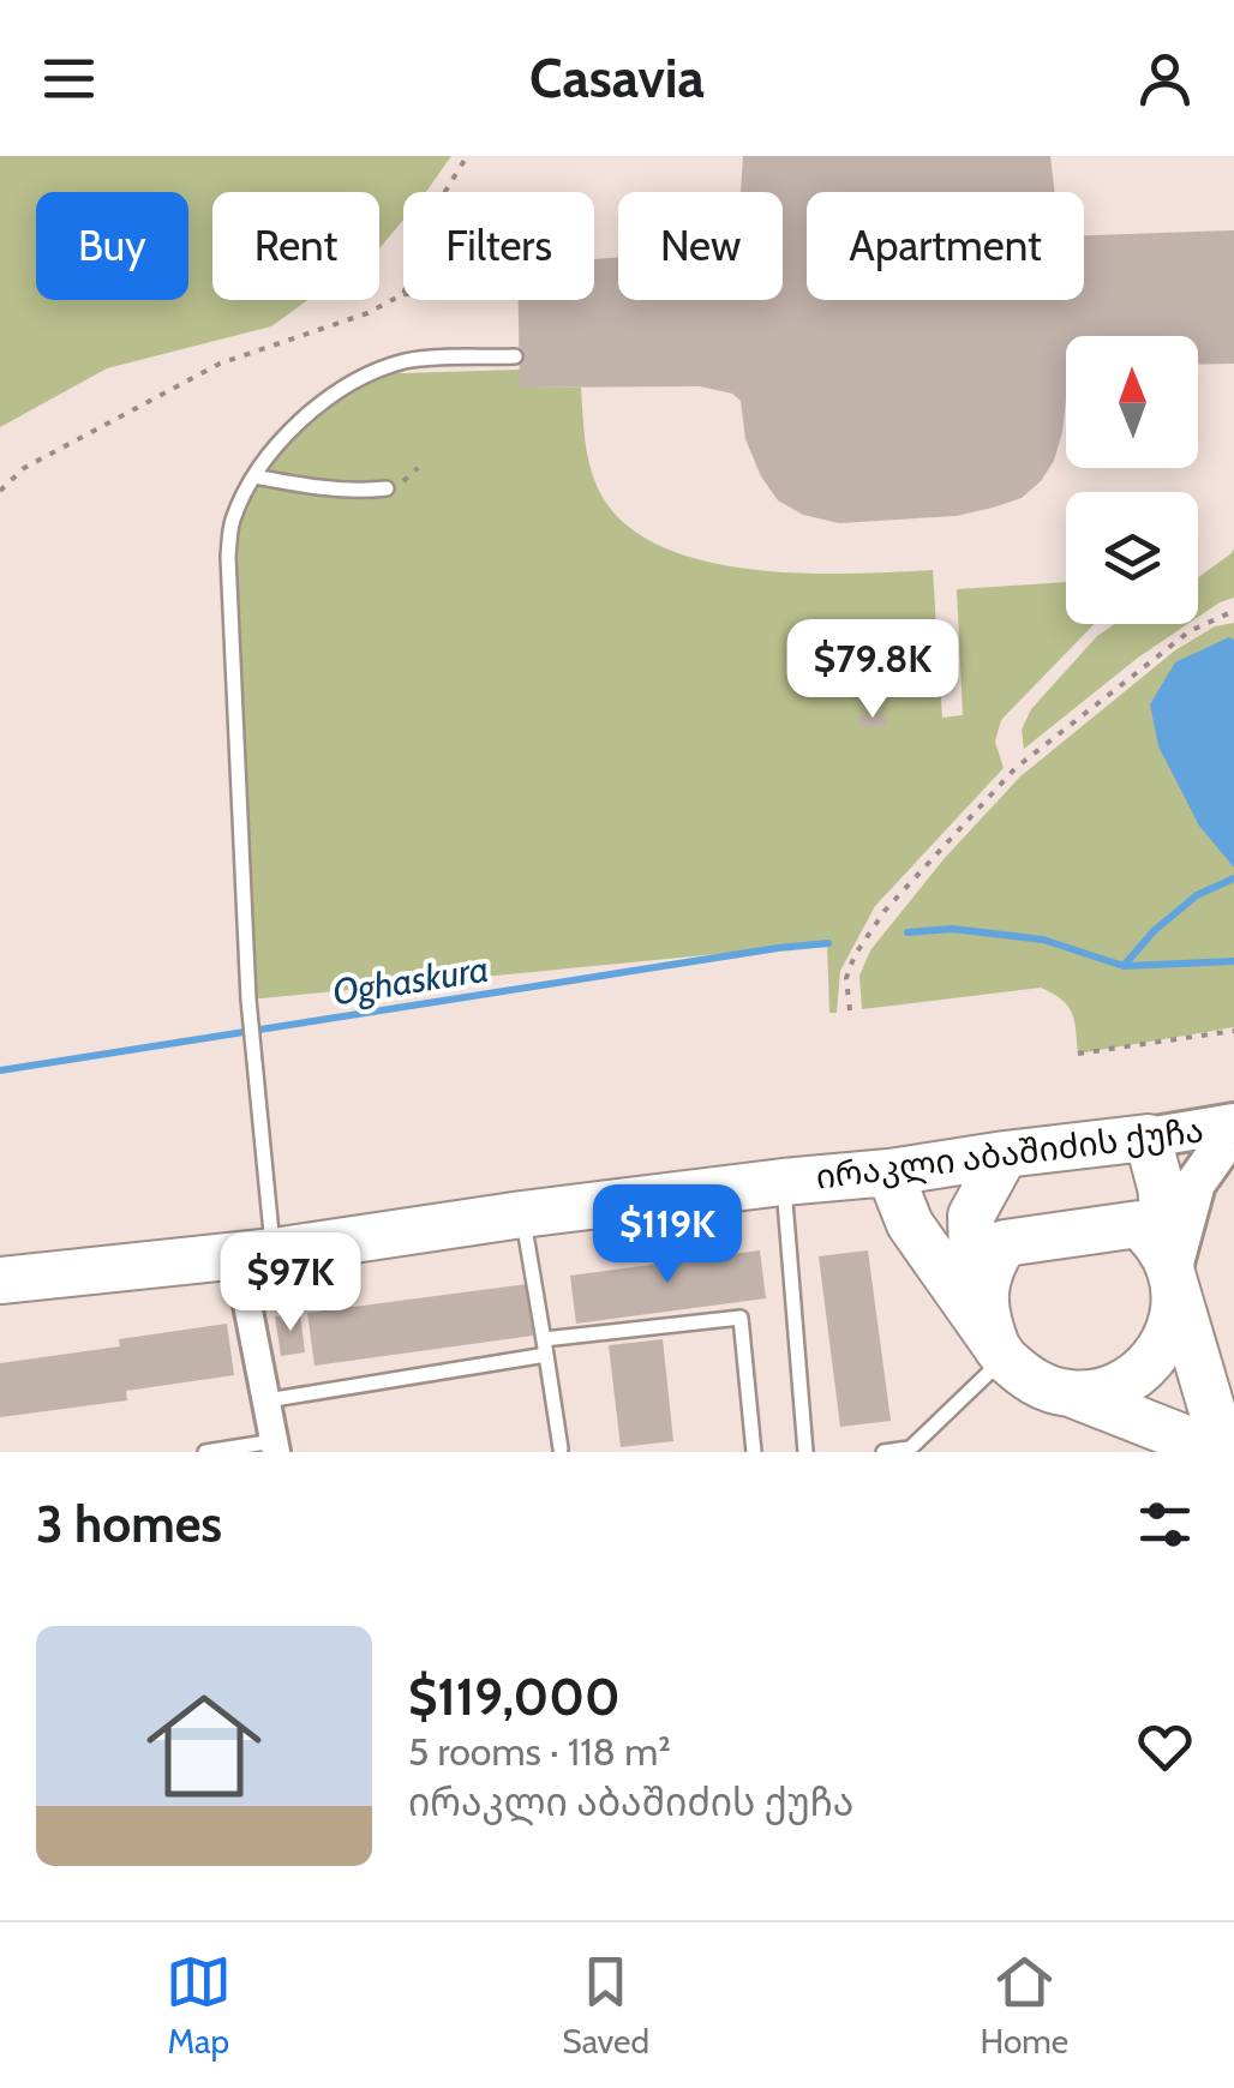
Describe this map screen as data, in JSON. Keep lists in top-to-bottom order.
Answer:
{
  "streets": {
    "main road": ["ირაკლი აბაშიძის ქუჩა"]
  },
  "water": ["Oghaskura"],
  "north": "top",
  "page": {
    "header": "Casavia",
    "chip": [
      "Buy",
      "Rent",
      "Filters",
      "New",
      "Apartment"
    ],
    "price": ["$79.8K", "$119K", "$97K"],
    "heading": "3 homes",
    "list": [
      {
        "name": "$119,000",
        "note": "5 rooms · 118 m² · ირაკლი აბაშიძის ქუჩა"
      }
    ],
    "tabs": ["Map", "Saved", "Home"]
  }
}
